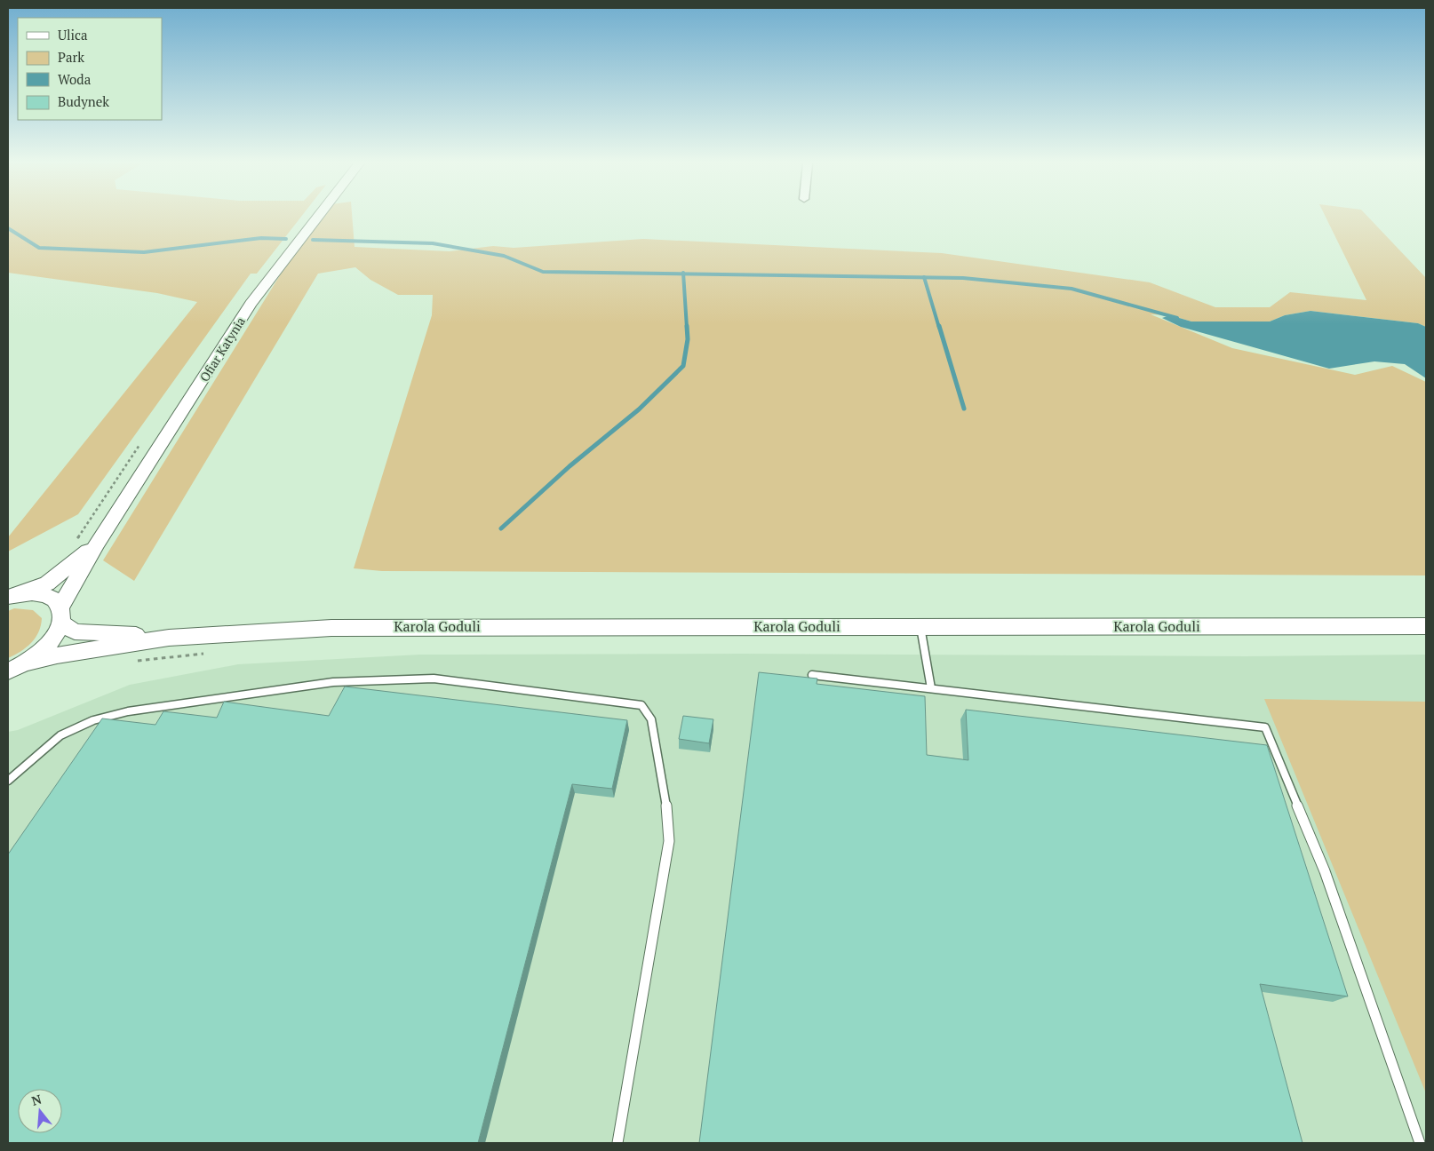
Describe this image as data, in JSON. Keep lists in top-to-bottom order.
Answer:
{
  "streets": {
    "street": ["Ofiar Katynia", "Karola Goduli"]
  },
  "crossings": [
    ["Ofiar Katynia", "Karola Goduli"]
  ],
  "legend": [
    "Ulica",
    "Park",
    "Woda",
    "Budynek"
  ],
  "north": "top"
}
